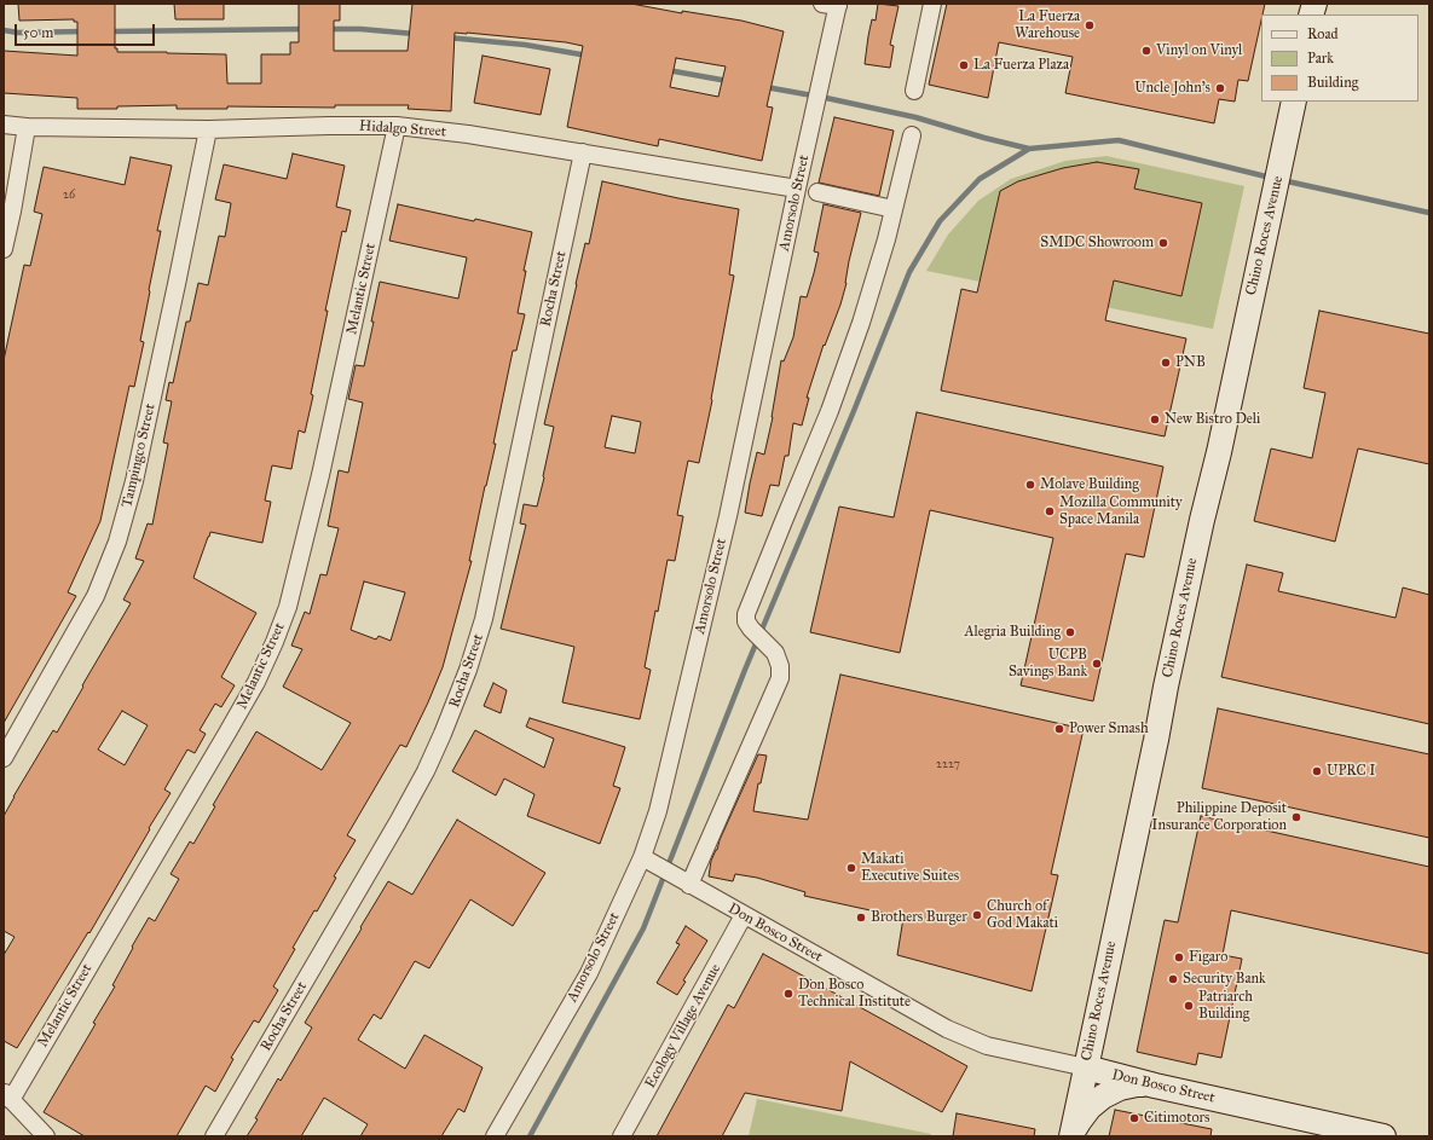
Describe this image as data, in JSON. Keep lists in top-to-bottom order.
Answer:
{
  "streets": {
    "main road": ["Chino Roces Avenue", "Don Bosco Street"],
    "street": [
      "Hidalgo Street",
      "Amorsolo Street",
      "Melantic Street",
      "Rocha Street",
      "Tampingco Street",
      "Ecology Village Avenue"
    ]
  },
  "crossings": [
    ["Hidalgo Street", "Amorsolo Street"],
    ["Hidalgo Street", "Melantic Street"],
    ["Hidalgo Street", "Rocha Street"],
    ["Hidalgo Street", "Tampingco Street"],
    ["Amorsolo Street", "Don Bosco Street"],
    ["Chino Roces Avenue", "Don Bosco Street"],
    ["Don Bosco Street", "Ecology Village Avenue"]
  ],
  "places": [
    "La Fuerza Warehouse",
    "Vinyl on Vinyl",
    "La Fuerza Plaza",
    "Uncle John's",
    "SMDC Showroom",
    "PNB",
    "New Bistro Deli",
    "Molave Building",
    "Mozilla Community Space Manila",
    "Alegria Building",
    "UCPB Savings Bank",
    "Power Smash",
    "UPRC I",
    "Philippine Deposit Insurance Corporation",
    "Makati Executive Suites",
    "Church of God Makati",
    "Brothers Burger",
    "Figaro",
    "Security Bank",
    "Don Bosco Technical Institute",
    "Patriarch Building",
    "Citimotors"
  ],
  "house_numbers": ["26", "2227"],
  "legend": ["Road", "Park", "Building"],
  "scale_bar": "50 m"
}
